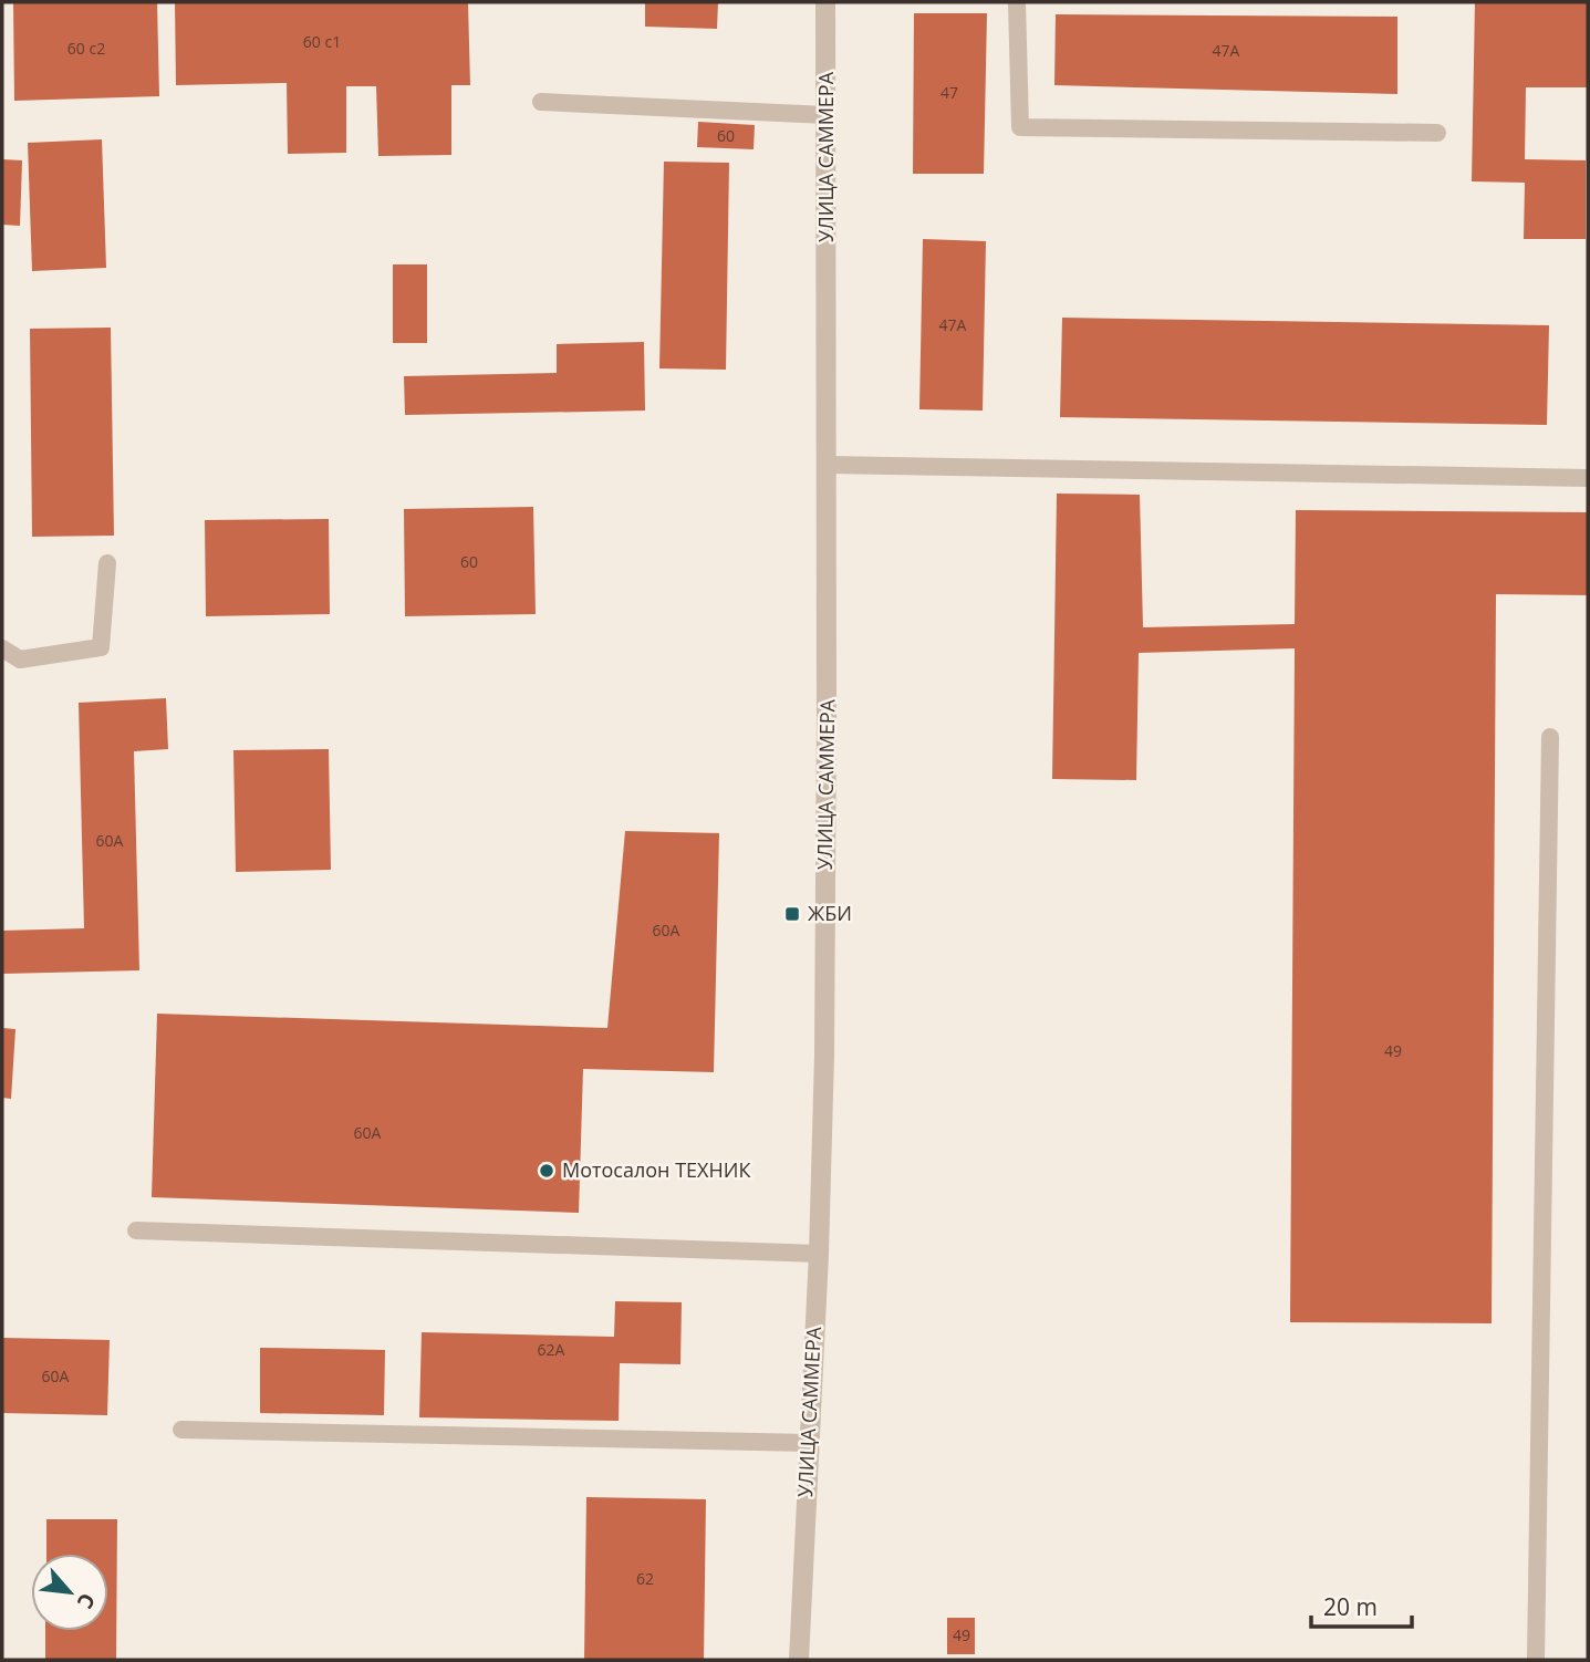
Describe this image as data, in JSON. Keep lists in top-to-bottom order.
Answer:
{
  "streets": {
    "street": ["УЛИЦА САММЕРА"]
  },
  "places": {
    "transit": ["ЖБИ"],
    "other": ["Мотосалон ТЕХНИК"]
  },
  "house_numbers": [
    "60 с1",
    "60 с2",
    "47А",
    "47",
    "60",
    "47А",
    "60",
    "60А",
    "60А",
    "49",
    "60А",
    "62А",
    "60А",
    "62",
    "49"
  ],
  "scale_bar": "20 m",
  "north": "bottom right"
}
